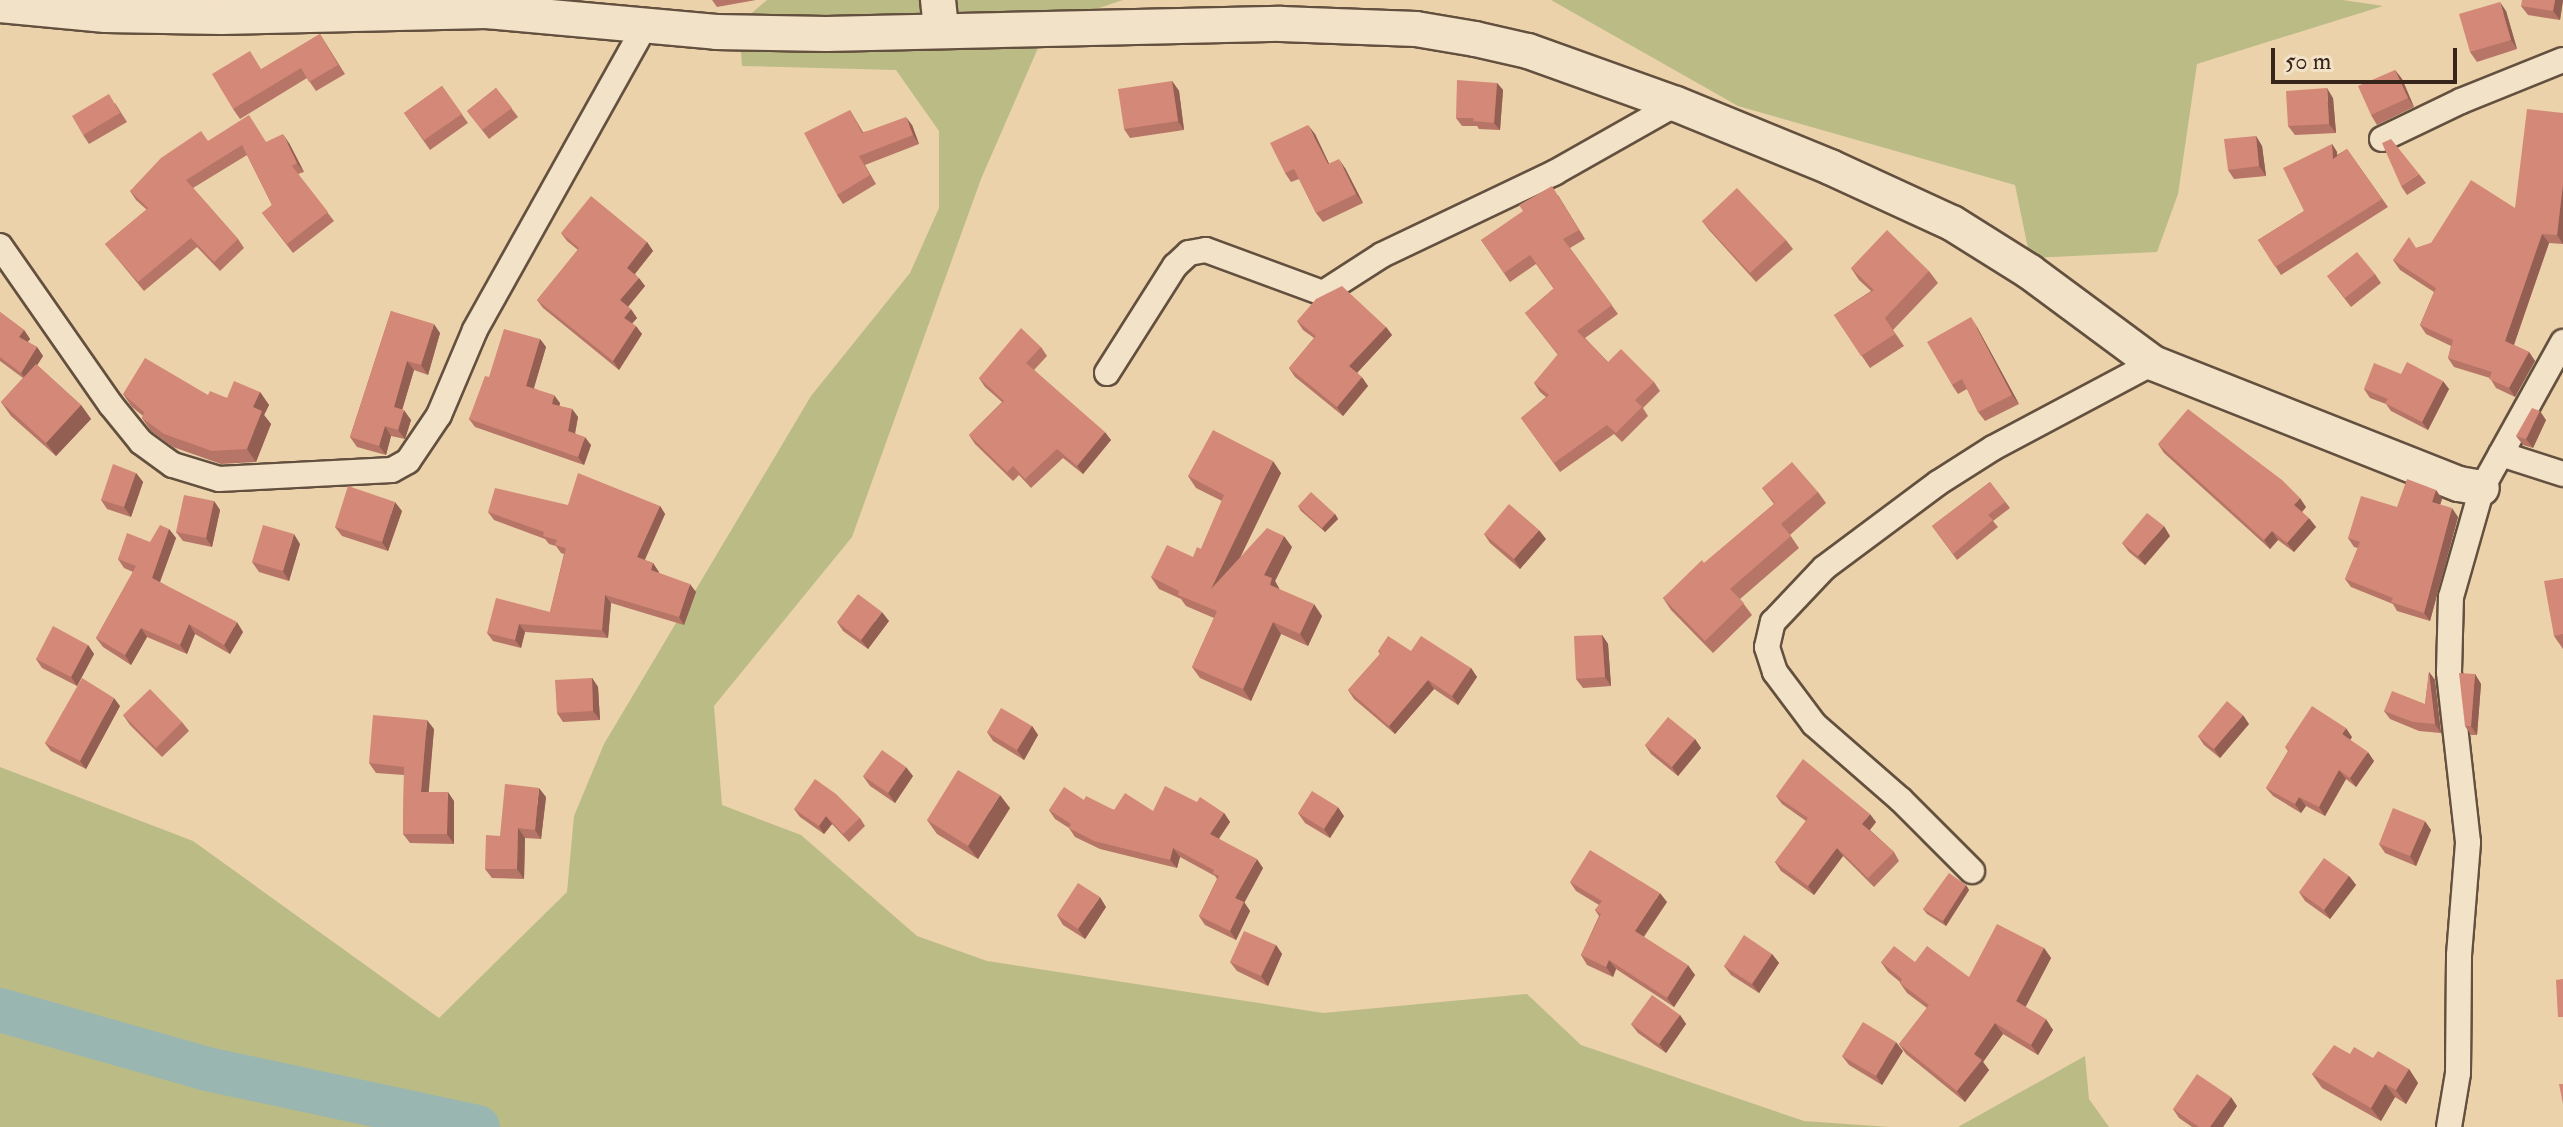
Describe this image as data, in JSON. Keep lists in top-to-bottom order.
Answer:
{
  "scale_bar": "50 m"
}
